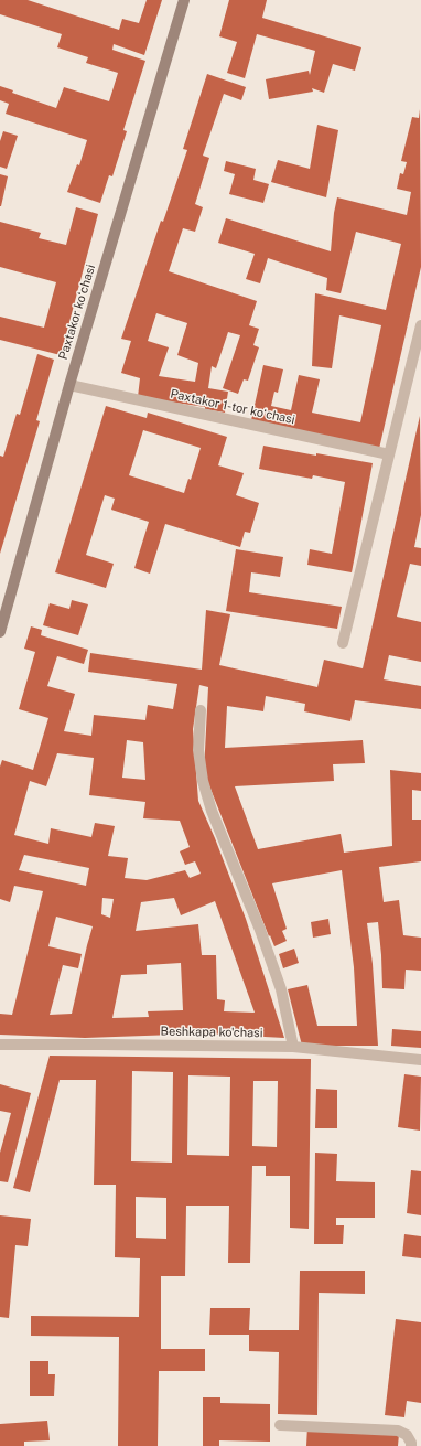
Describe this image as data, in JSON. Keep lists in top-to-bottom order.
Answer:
{
  "streets": {
    "main road": ["Paxtakor koʻchasi"],
    "street": ["Paxtakor 1-tor koʻchasi", "Beshkapa ko'chasi"]
  },
  "crossings": [
    ["Paxtakor koʻchasi", "Paxtakor 1-tor koʻchasi"]
  ]
}
